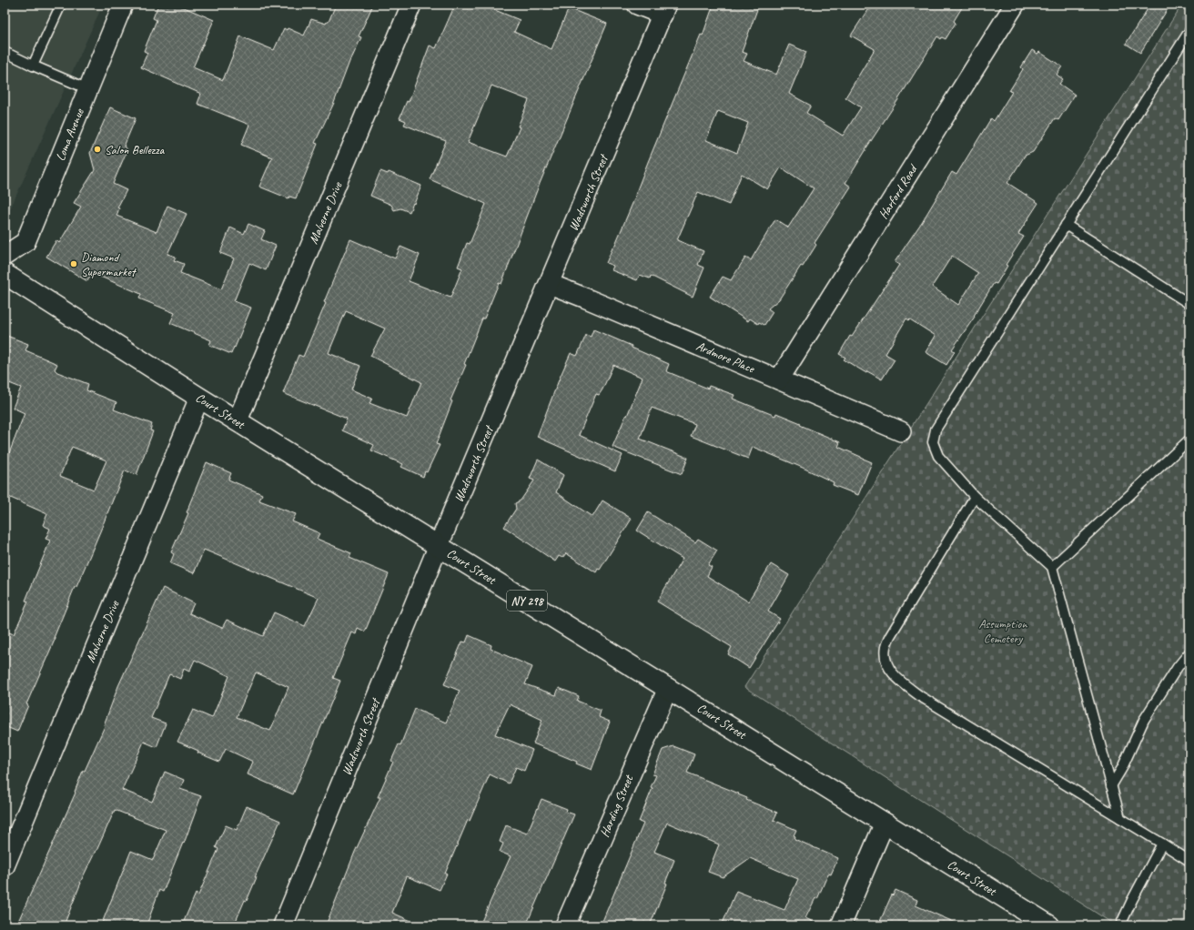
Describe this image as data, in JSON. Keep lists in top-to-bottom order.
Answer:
{
  "streets": {
    "main road": ["Court Street", "NY 298"],
    "street": [
      "Loma Avenue",
      "Harford Road",
      "Wadsworth Street",
      "Malverne Drive",
      "Ardmore Place",
      "Harding Street"
    ]
  },
  "crossings": [
    ["Harford Road", "Ardmore Place"],
    ["Wadsworth Street", "Ardmore Place"],
    ["Wadsworth Street", "Court Street"],
    ["Malverne Drive", "Court Street"],
    ["Court Street", "Harding Street"]
  ],
  "parks": ["Assumption Cemetery"],
  "places": ["Salon Bellezza", "Diamond Supermarket"]
}
